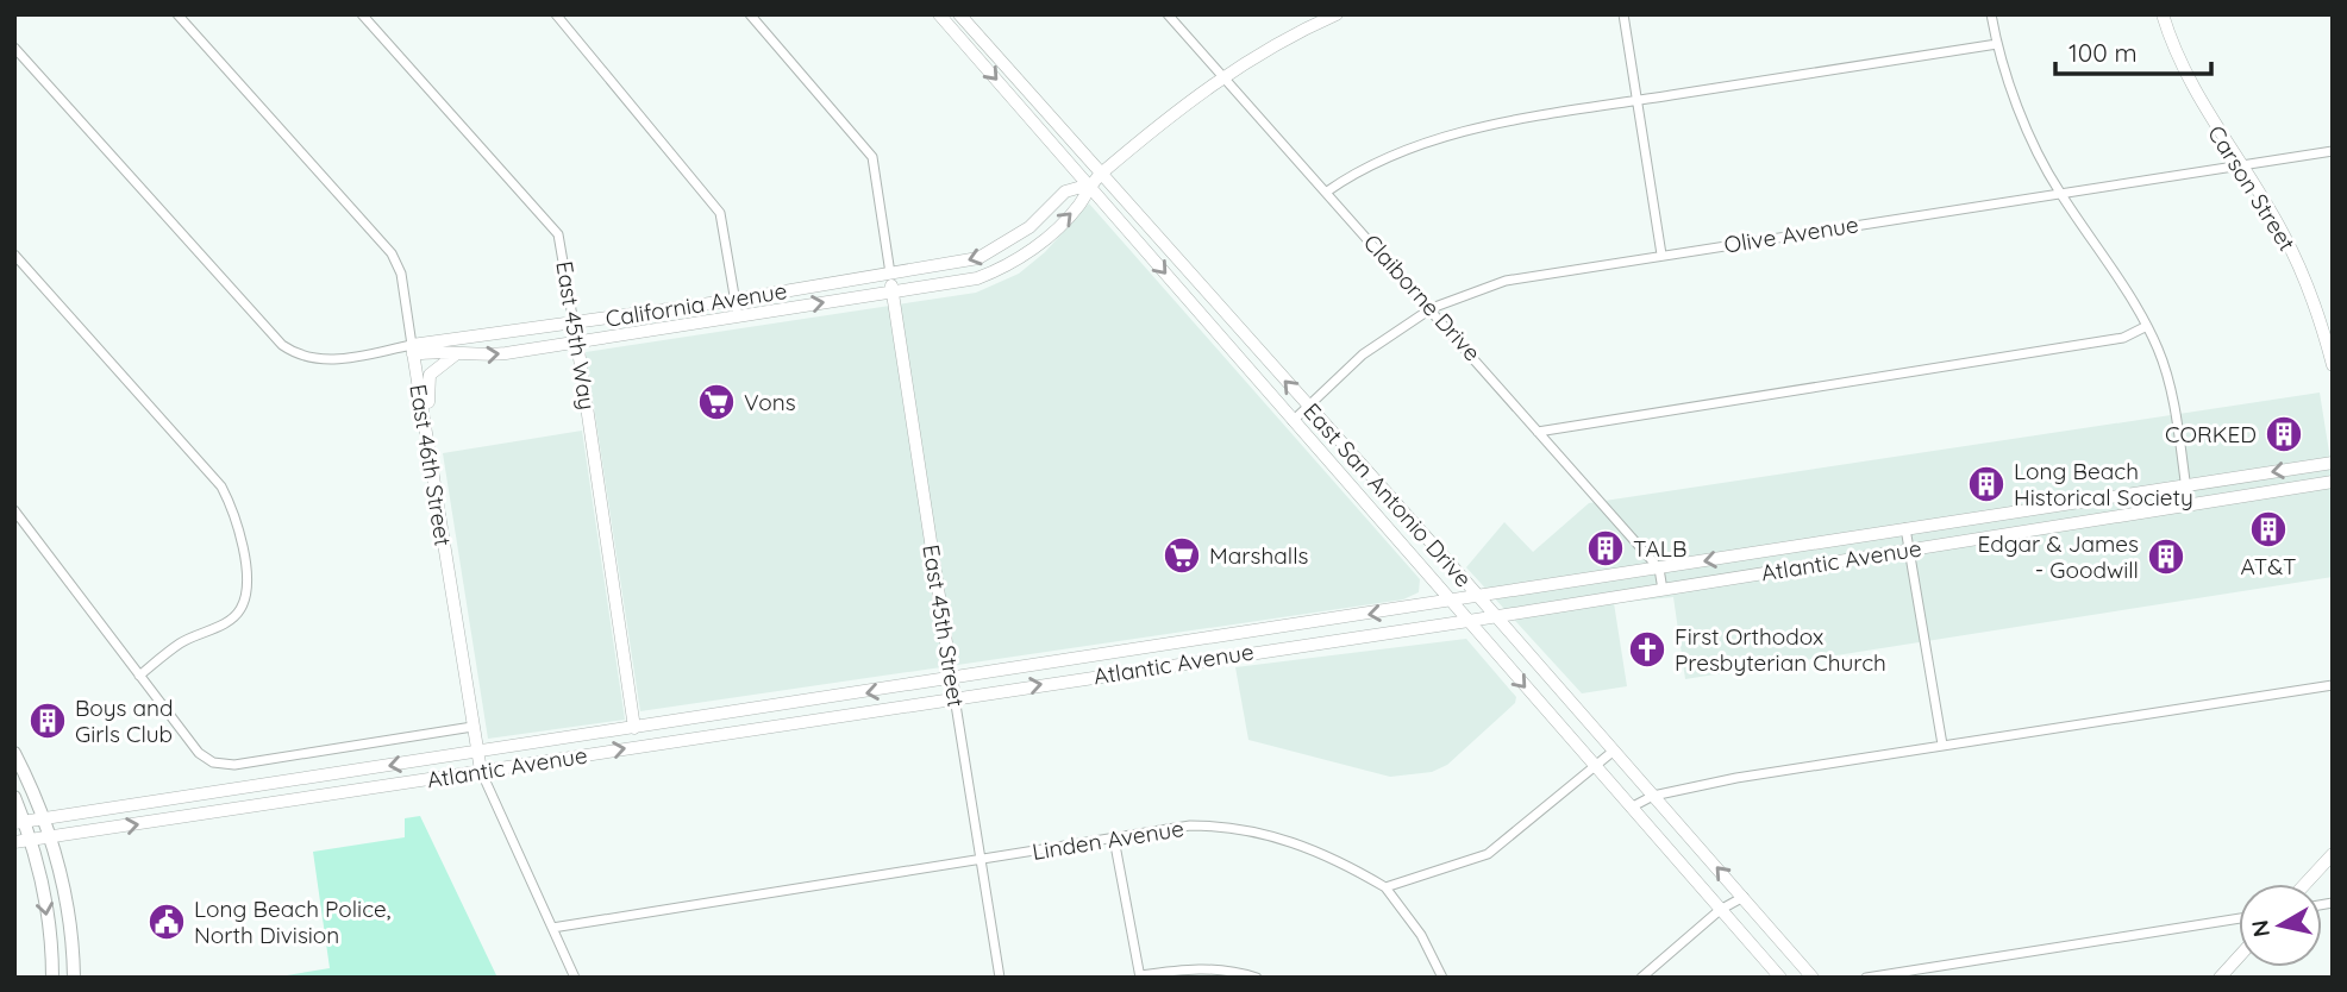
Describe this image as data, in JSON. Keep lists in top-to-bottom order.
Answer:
{
  "streets": {
    "main road": [
      "Carson Street",
      "California Avenue",
      "East 45th Way",
      "East 46th Street",
      "East San Antonio Drive",
      "Atlantic Avenue",
      "East 45th Street"
    ],
    "street": ["Olive Avenue", "Claiborne Drive", "Linden Avenue"]
  },
  "crossings": [
    ["Carson Street", "Olive Avenue"],
    ["Olive Avenue", "Claiborne Drive"],
    ["Olive Avenue", "East San Antonio Drive"],
    ["Claiborne Drive", "California Avenue"],
    ["Claiborne Drive", "Atlantic Avenue"],
    ["California Avenue", "East 45th Way"],
    ["California Avenue", "East 46th Street"],
    ["California Avenue", "East San Antonio Drive"],
    ["California Avenue", "East 45th Street"],
    ["East 45th Way", "Atlantic Avenue"],
    ["East 46th Street", "Atlantic Avenue"],
    ["East 46th Street", "Linden Avenue"],
    ["East San Antonio Drive", "Atlantic Avenue"],
    ["Atlantic Avenue", "East 45th Street"],
    ["East 45th Street", "Linden Avenue"]
  ],
  "places": {
    "supermarket": ["Vons", "Marshalls"],
    "building": [
      "CORKED",
      "Long Beach Historical Society",
      "AT&T",
      "TALB",
      "Edgar & James - Goodwill",
      "Boys and Girls Club"
    ],
    "church": ["First Orthodox Presbyterian Church"],
    "public building": ["Long Beach Police, North Division"]
  },
  "scale_bar": "100 m",
  "north": "left"
}
